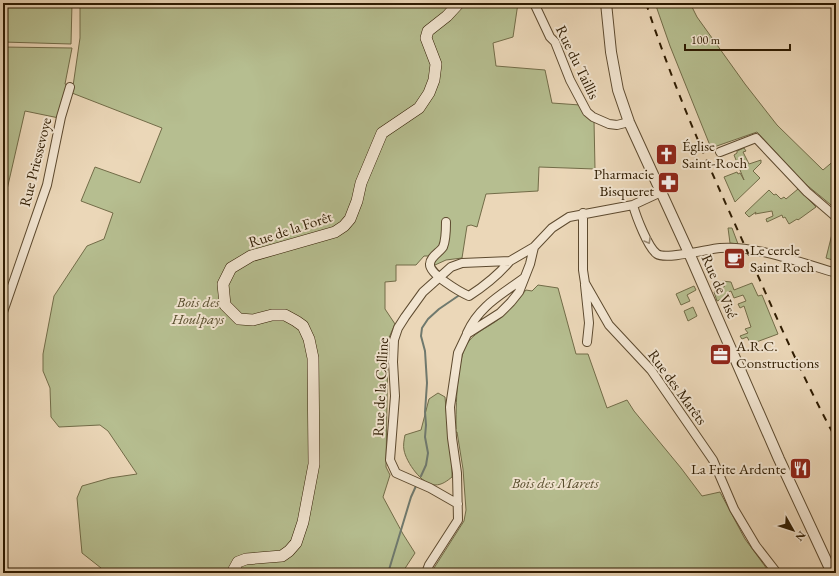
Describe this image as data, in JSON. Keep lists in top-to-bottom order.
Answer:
{
  "streets": {
    "main road": ["Rue de la Forêt"],
    "street": [
      "Rue du Taillis",
      "Rue Priessevoye",
      "Rue de Visé",
      "Rue de la Colline",
      "Rue des Marêts"
    ]
  },
  "crossings": [
    ["Rue du Taillis", "Rue de Visé"],
    ["Rue de Visé", "Rue de la Colline"],
    ["Rue de la Colline", "Rue des Marêts"]
  ],
  "parks": ["Bois des Houlpays", "Bois des Marets"],
  "places": {
    "church": ["Église Saint-Roch"],
    "pharmacy": ["Pharmacie Bisqueret"],
    "cafe": ["Le cercle Saint Roch"],
    "office": ["A.R.C. Constructions"],
    "restaurant": ["La Frite Ardente"]
  },
  "scale_bar": "100 m",
  "north": "bottom right"
}
